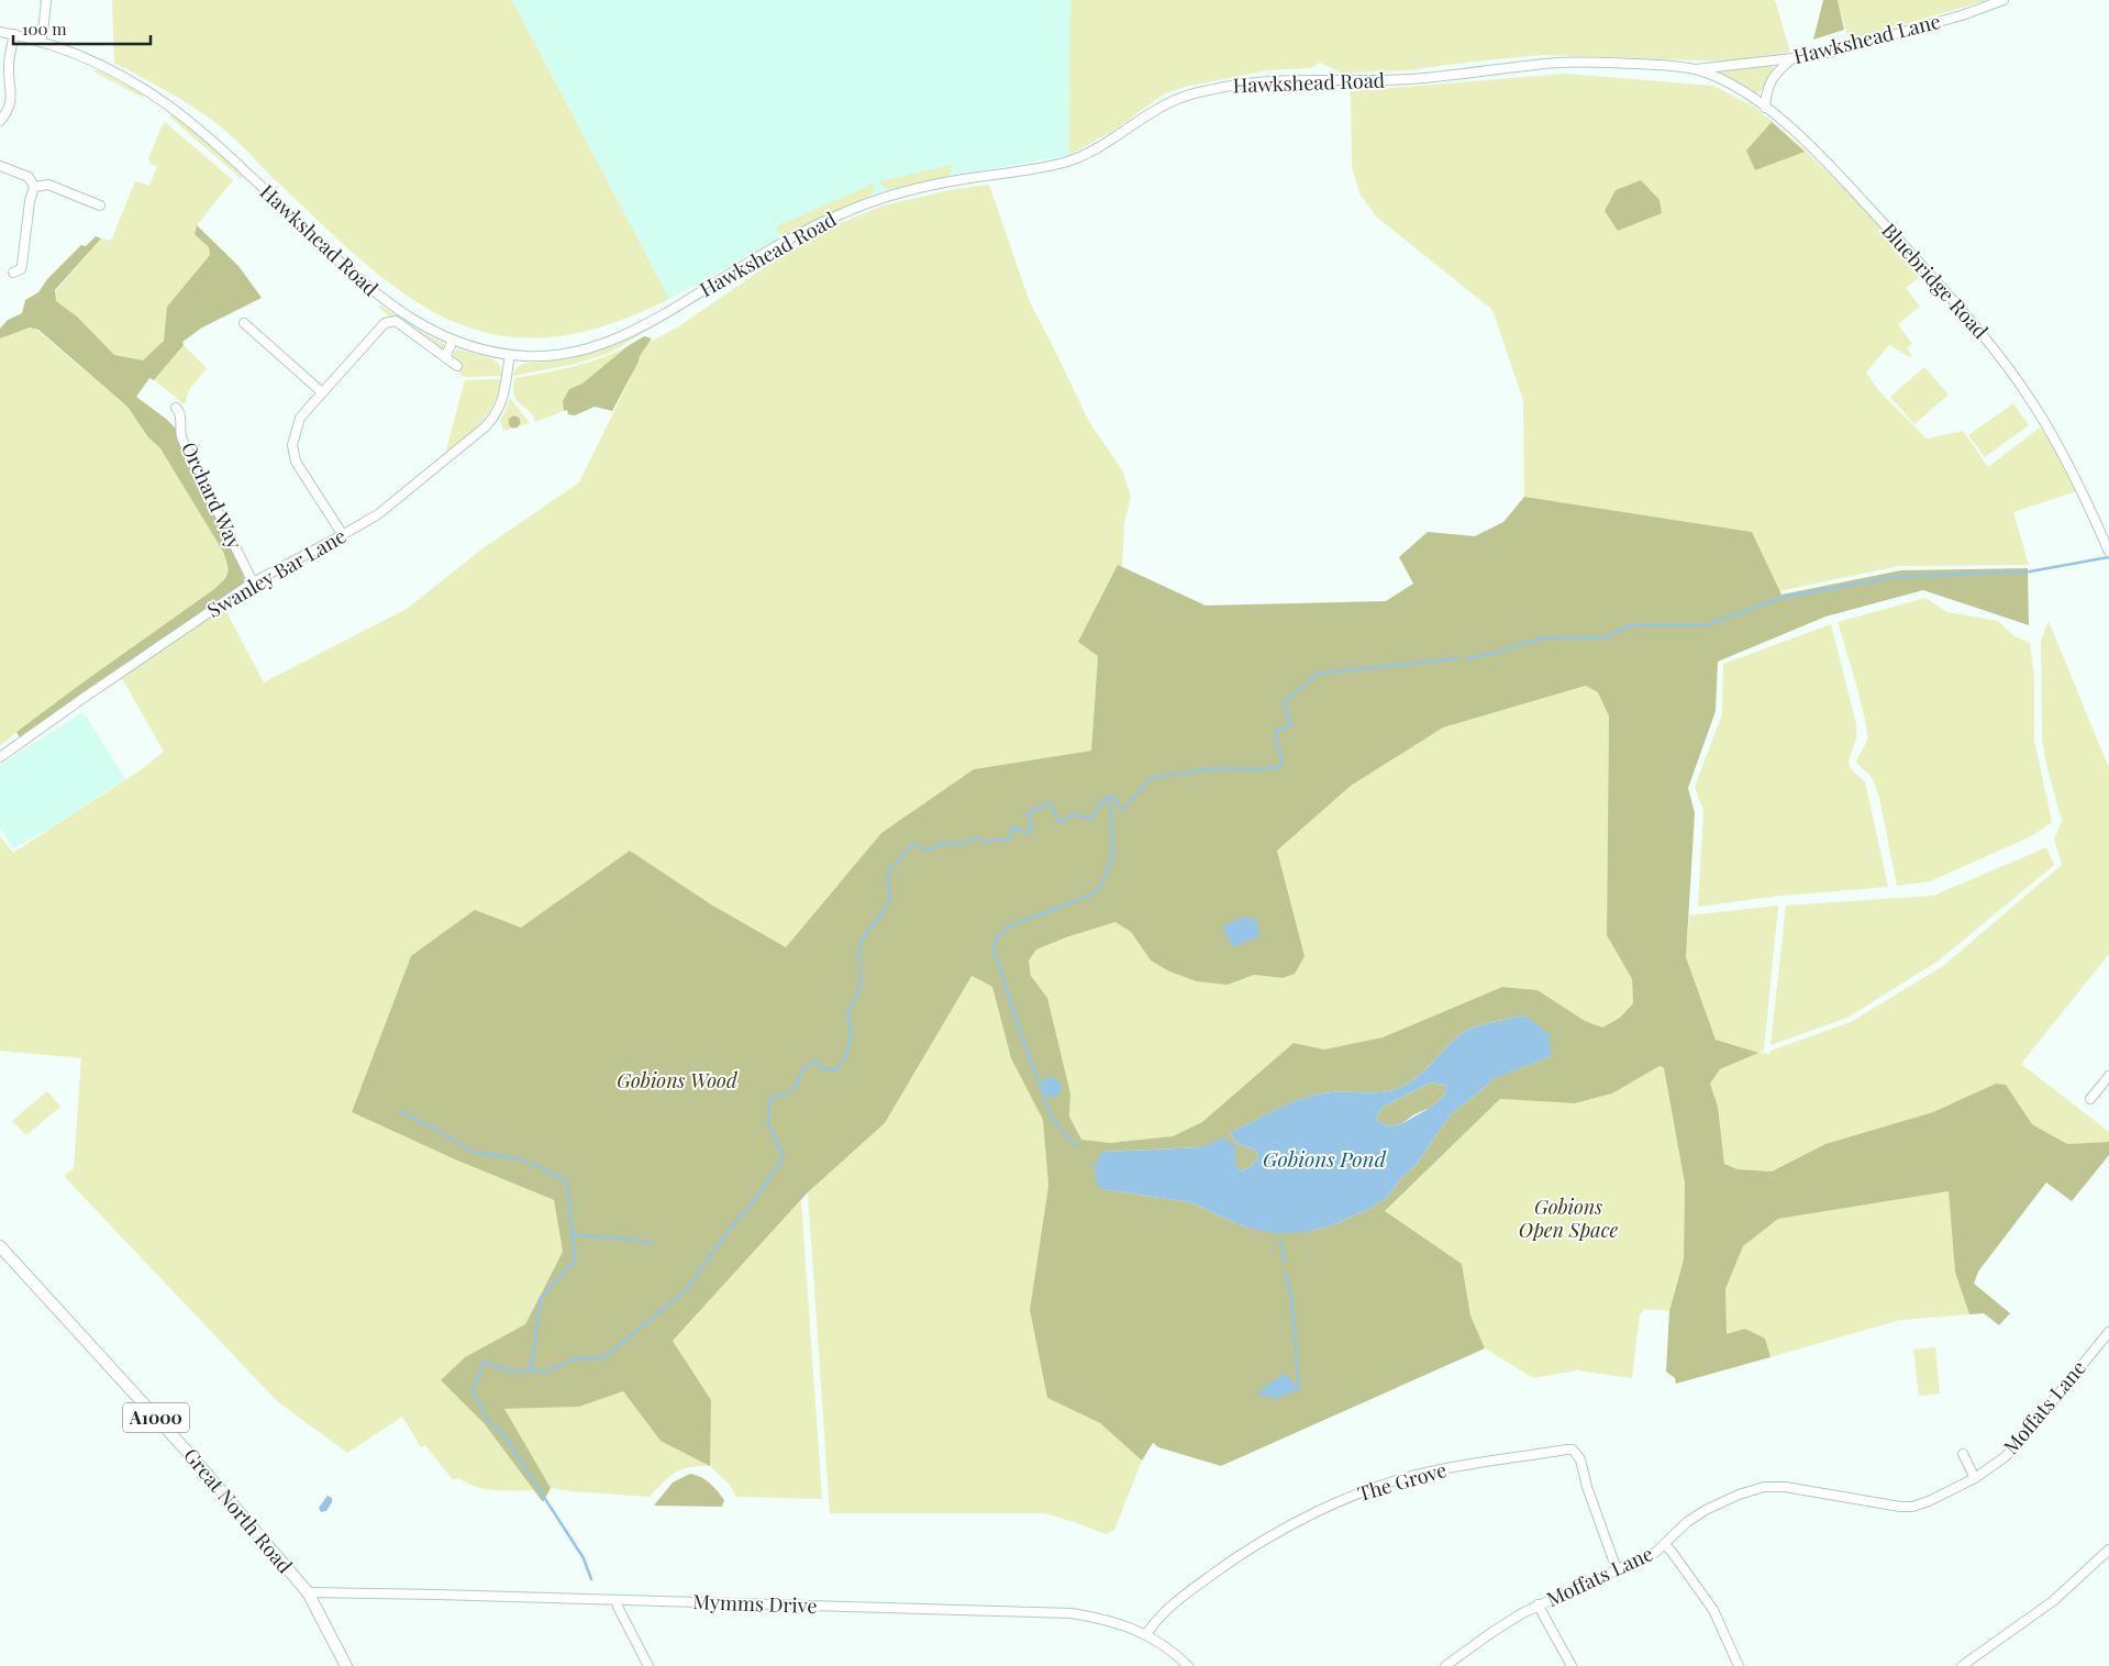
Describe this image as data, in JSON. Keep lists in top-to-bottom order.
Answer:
{
  "streets": {
    "main road": ["A1000", "Great North Road"],
    "street": [
      "Hawkshead Lane",
      "Hawkshead Road",
      "Bluebridge Road",
      "Orchard Way",
      "Swanley Bar Lane",
      "Moffats Lane",
      "The Grove",
      "Mymms Drive"
    ]
  },
  "crossings": [
    ["Hawkshead Lane", "Hawkshead Road"],
    ["Hawkshead Lane", "Bluebridge Road"],
    ["Hawkshead Road", "Bluebridge Road"],
    ["Hawkshead Road", "Swanley Bar Lane"],
    ["Orchard Way", "Swanley Bar Lane"],
    ["Moffats Lane", "The Grove"],
    ["The Grove", "Mymms Drive"],
    ["Great North Road", "Mymms Drive"]
  ],
  "water": ["Gobions Pond"],
  "parks": ["Gobions Wood", "Gobions Open Space"],
  "scale_bar": "100 m"
}
